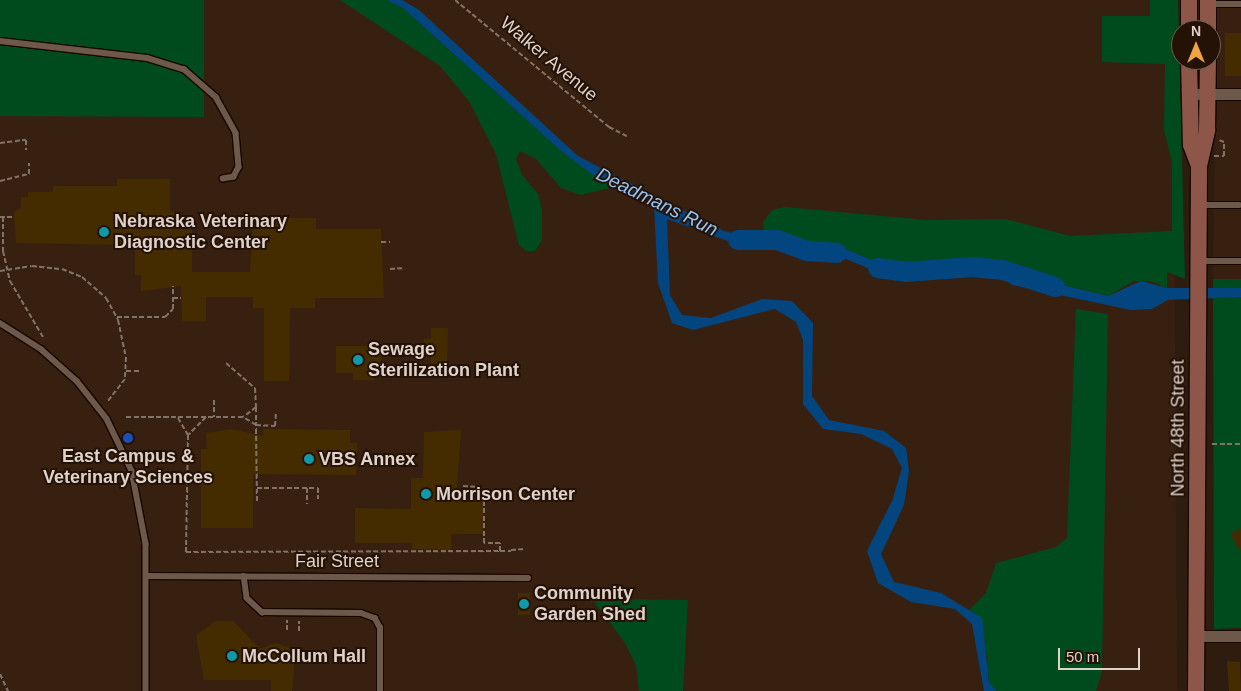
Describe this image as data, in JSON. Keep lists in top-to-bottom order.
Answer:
{
  "streets": {
    "main road": ["North 48th Street"],
    "lane": ["Fair Street"],
    "path": ["Walker Avenue"]
  },
  "water": ["Deadmans Run"],
  "places": [
    "Nebraska Veterinary Diagnostic Center",
    "Sewage Sterilization Plant",
    "East Campus & Veterinary Sciences",
    "VBS Annex",
    "Morrison Center",
    "Community Garden Shed",
    "McCollum Hall"
  ],
  "scale_bar": "50 m",
  "north": "top"
}
